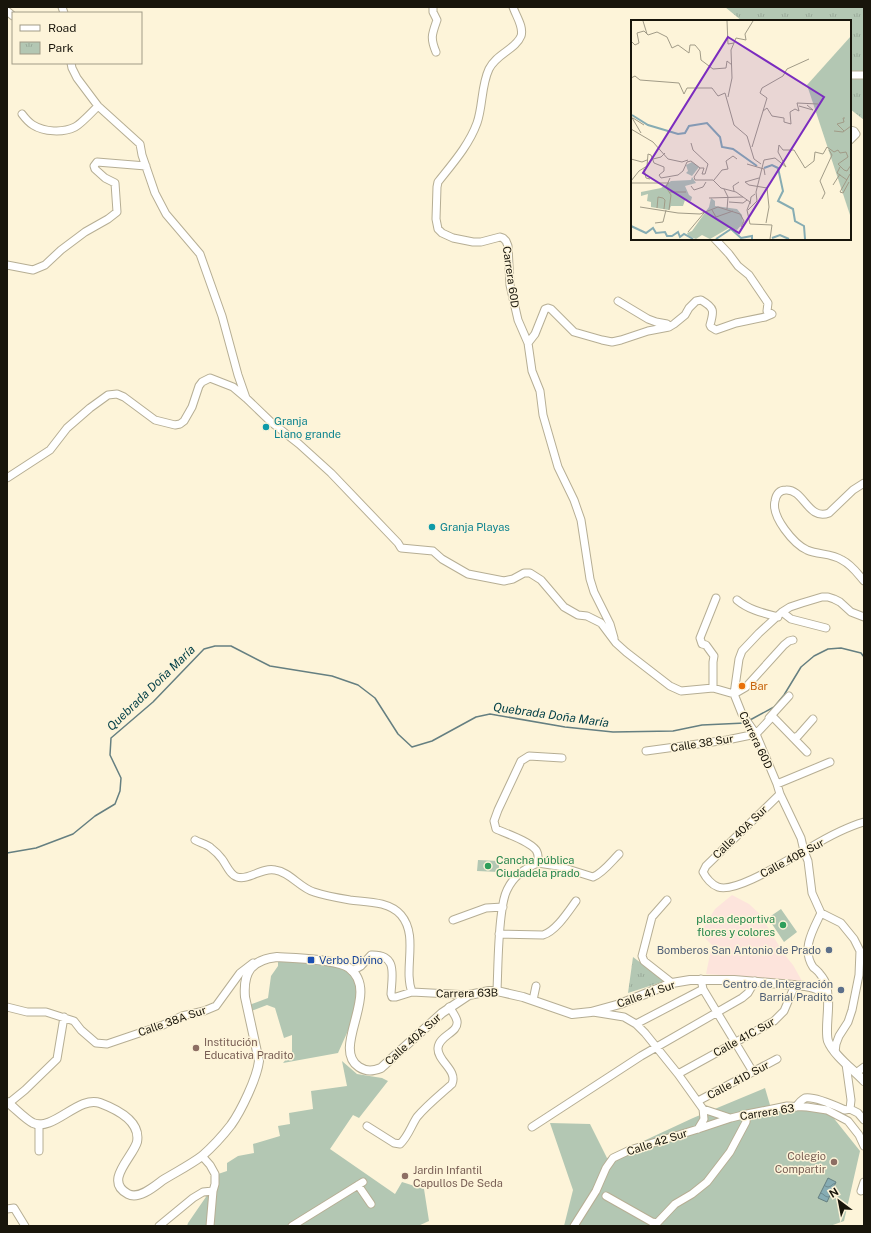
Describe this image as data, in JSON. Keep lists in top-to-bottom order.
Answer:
{
  "streets": {
    "main road": [
      "Calle 40A Sur",
      "Carrera 63B",
      "Calle 41 Sur",
      "Calle 38A Sur"
    ],
    "street": [
      "Carrera 60D",
      "Calle 38 Sur",
      "Calle 40B Sur",
      "Calle 41C Sur",
      "Calle 41D Sur",
      "Carrera 63",
      "Calle 42 Sur"
    ]
  },
  "crossings": [
    ["Carrera 60D", "Calle 38 Sur"],
    ["Carrera 60D", "Calle 40A Sur"],
    ["Carrera 60D", "Calle 40B Sur"],
    ["Calle 40A Sur", "Calle 40B Sur"],
    ["Calle 40A Sur", "Carrera 63B"],
    ["Calle 40A Sur", "Calle 38A Sur"],
    ["Carrera 63B", "Calle 41 Sur"],
    ["Carrera 63B", "Calle 38A Sur"],
    ["Calle 41 Sur", "Calle 41C Sur"],
    ["Carrera 63", "Calle 42 Sur"]
  ],
  "water": ["Quebrada Doña María"],
  "places": {
    "other": [
      "Granja Llano grande",
      "Granja Playas",
      "Bar",
      "Cancha pública Ciudadela prado",
      "placa deportiva flores y colores",
      "Bomberos San Antonio de Prado",
      "Centro de Integración Barrial Pradito",
      "Institución Educativa Pradito",
      "Colegio Compartir",
      "Jardin Infantil Capullos De Seda"
    ],
    "transit": ["Verbo Divino"]
  },
  "legend": ["Road", "Park"],
  "north": "top left"
}
